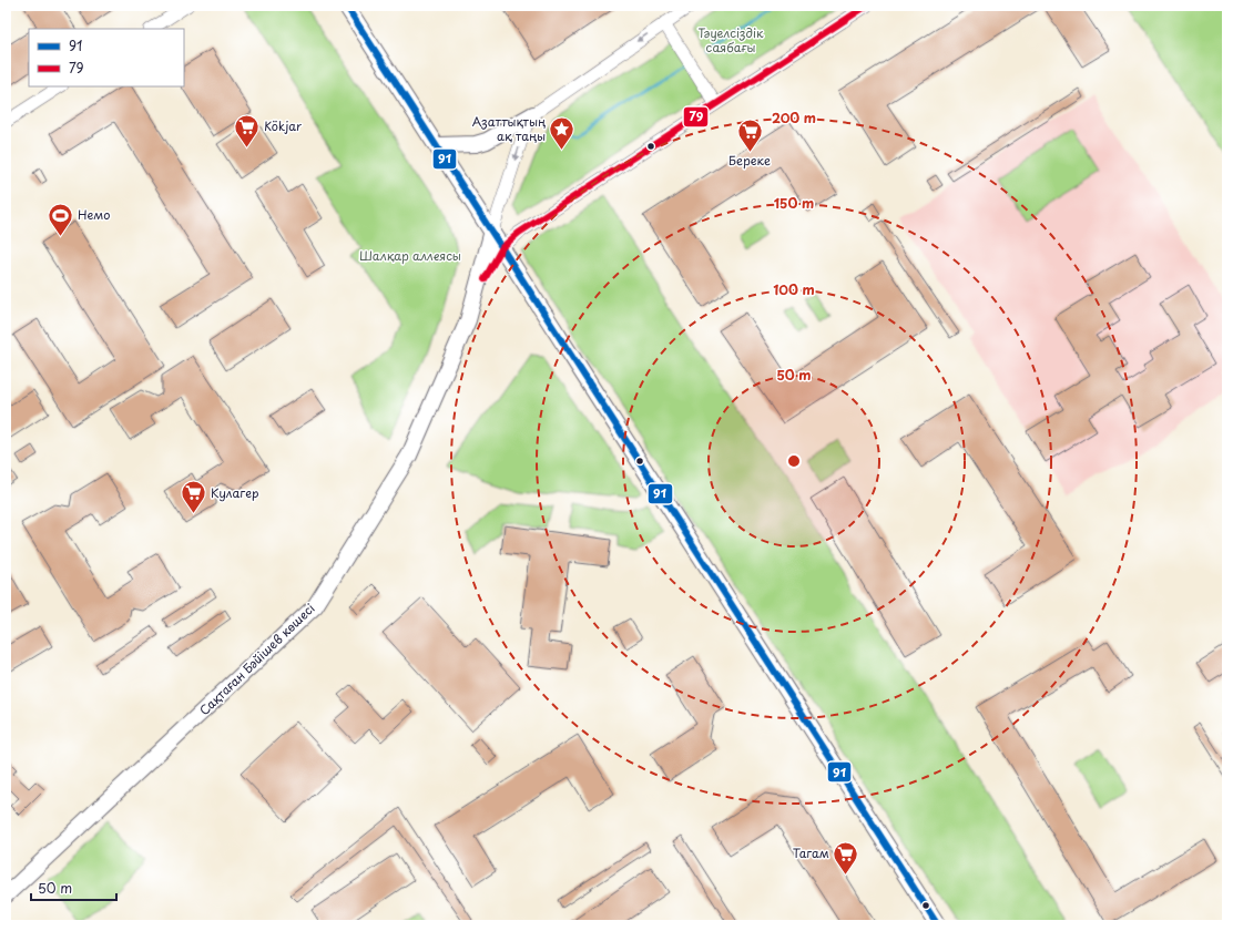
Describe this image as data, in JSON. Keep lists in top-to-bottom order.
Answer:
{
  "streets": {
    "main road": ["Сақтаған Бәйішев көшесі"]
  },
  "parks": ["Тәуелсіздік саябағы", "Шалқар аллеясы"],
  "places": {
    "supermarket": [
      "Kökjar",
      "Береке",
      "Кулагер",
      "Тагам"
    ],
    "place": ["Азаттықтың ақ таңы"],
    "sports": ["Немо"]
  },
  "lines": ["transit line 91", "transit line 79"],
  "legend": ["91", "79"],
  "scale_bar": "50 m",
  "rings": [
    "200 m",
    "150 m",
    "100 m",
    "50 m"
  ]
}
